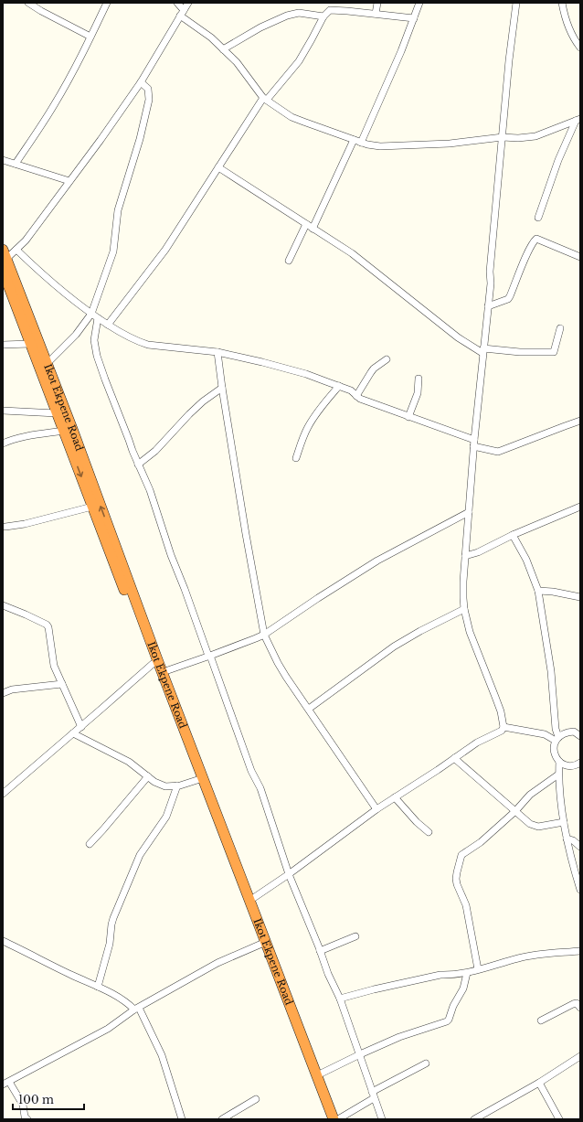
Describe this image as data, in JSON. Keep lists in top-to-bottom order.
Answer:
{
  "streets": {
    "highway": ["Ikot Ekpene Road"]
  },
  "scale_bar": "100 m"
}
